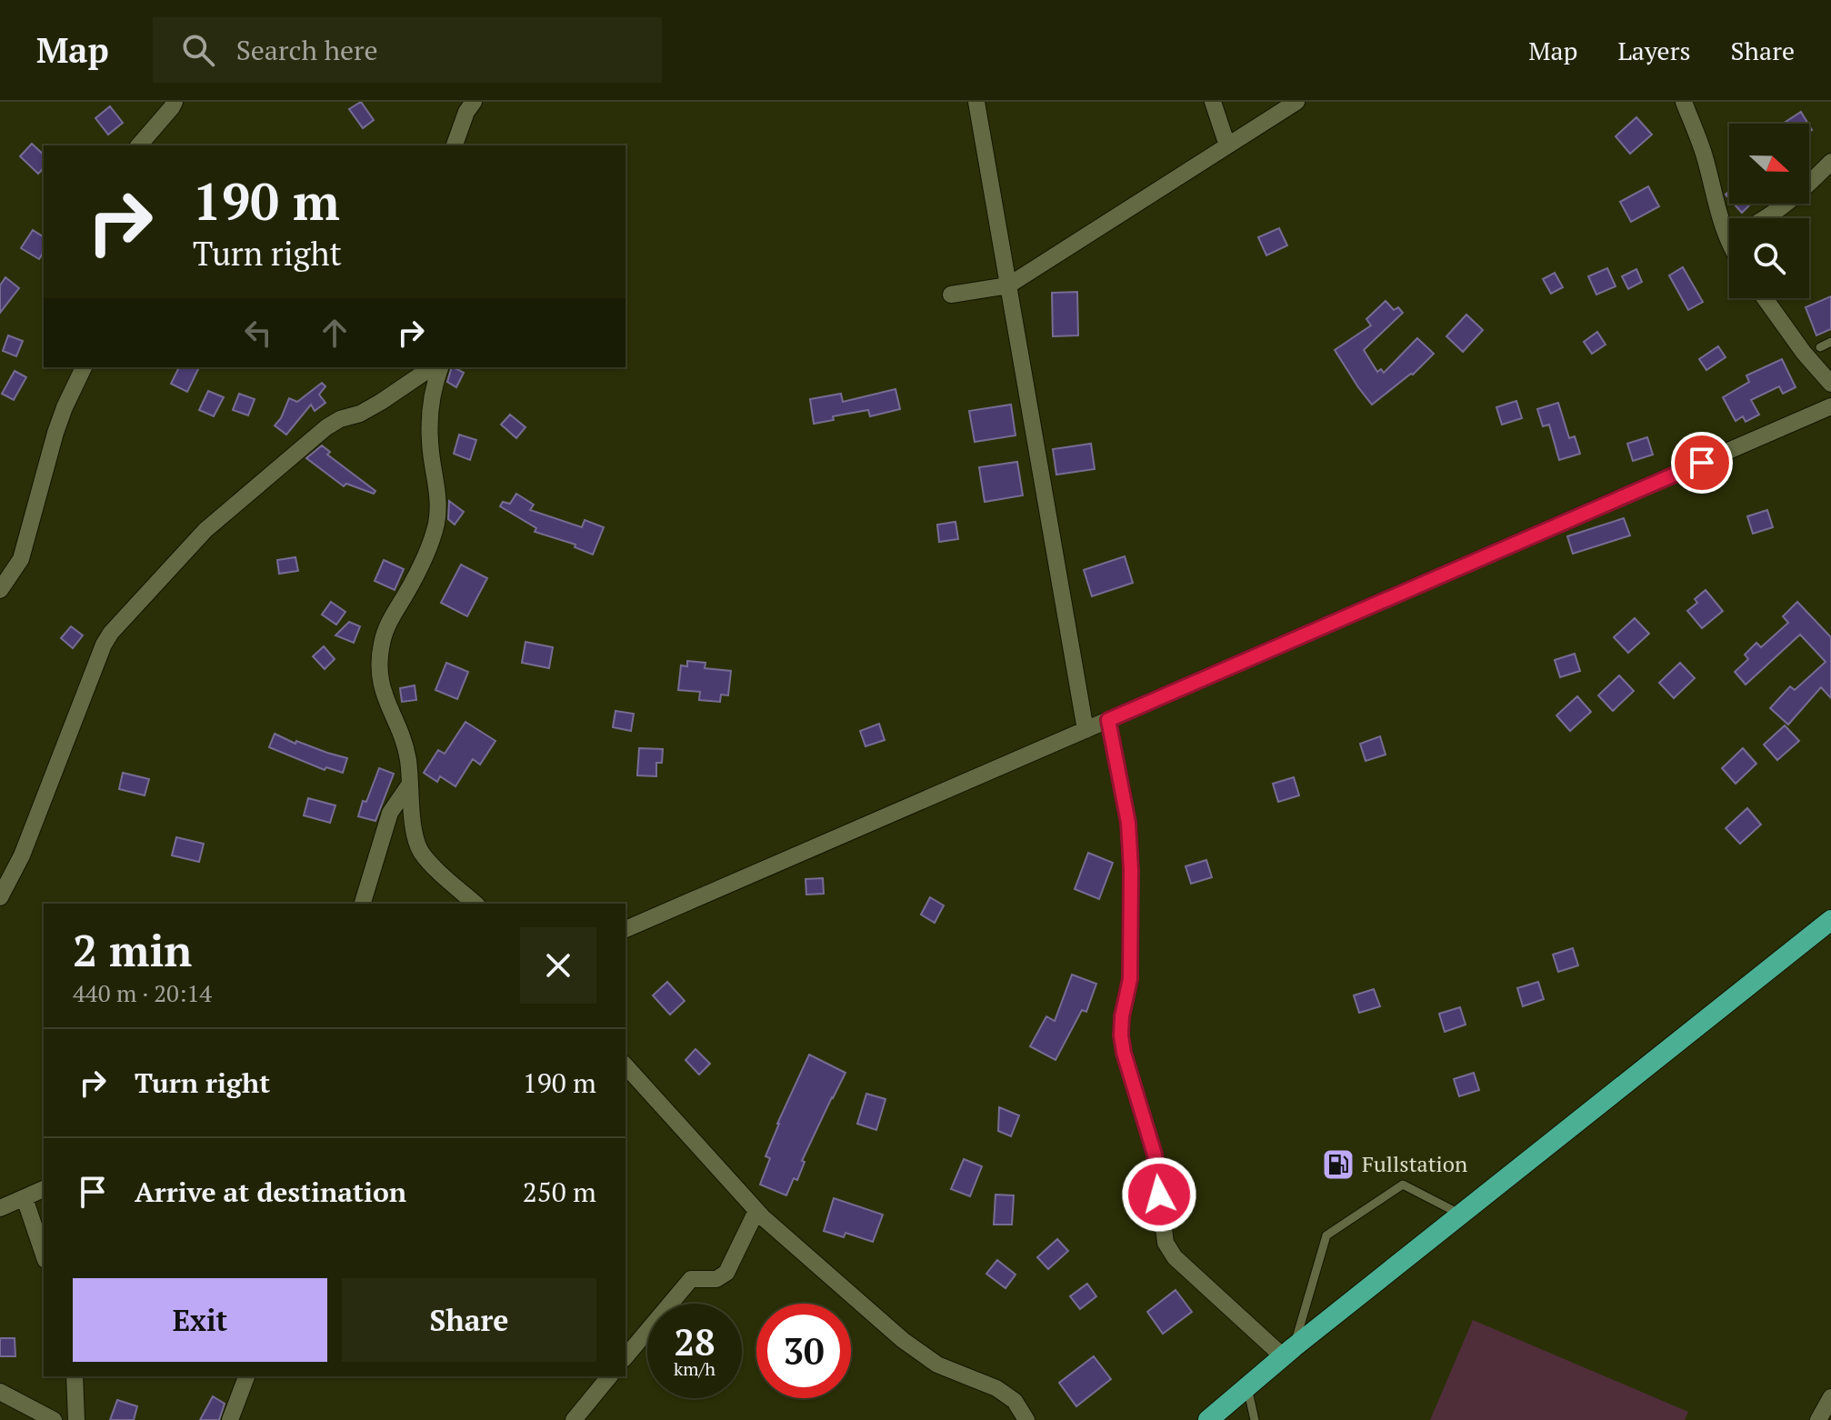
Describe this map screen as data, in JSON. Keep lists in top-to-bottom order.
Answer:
{
  "places": {
    "fuel station": ["Fullstation"]
  },
  "north": "right",
  "page": {
    "header": "Map",
    "search": "Search here",
    "nav": ["Map", "Layers", "Share"],
    "turn": ["190 m", "Turn right"],
    "heading": ["2 min", "440 m · 20:14"],
    "list": [
      {
        "name": "Turn right",
        "value": "190 m"
      },
      {
        "name": "Arrive at destination",
        "value": "250 m"
      }
    ],
    "buttons": ["Exit", "Share"],
    "speed": "28 km/h",
    "limit": "30"
  }
}
